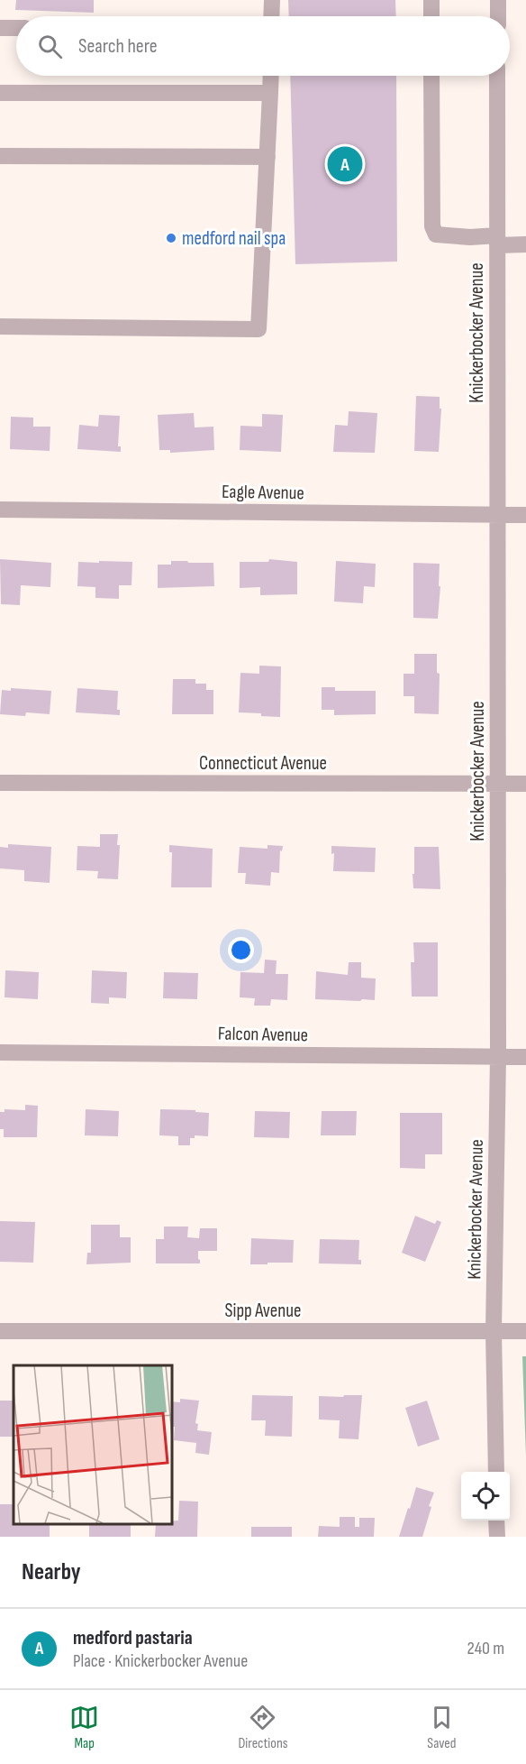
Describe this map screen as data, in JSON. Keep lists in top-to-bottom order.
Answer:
{
  "streets": {
    "street": [
      "Knickerbocker Avenue",
      "Eagle Avenue",
      "Connecticut Avenue",
      "Falcon Avenue",
      "Sipp Avenue"
    ]
  },
  "crossings": [
    ["Knickerbocker Avenue", "Eagle Avenue"],
    ["Knickerbocker Avenue", "Connecticut Avenue"],
    ["Knickerbocker Avenue", "Falcon Avenue"],
    ["Knickerbocker Avenue", "Sipp Avenue"]
  ],
  "places": ["medford nail spa"],
  "page": {
    "search": "Search here",
    "pins": "A",
    "heading": "Nearby",
    "list": [
      {
        "mark": "A",
        "name": "medford pastaria",
        "note": "Place · Knickerbocker Avenue",
        "value": "240 m"
      }
    ],
    "nav": ["Map", "Directions", "Saved"]
  }
}
